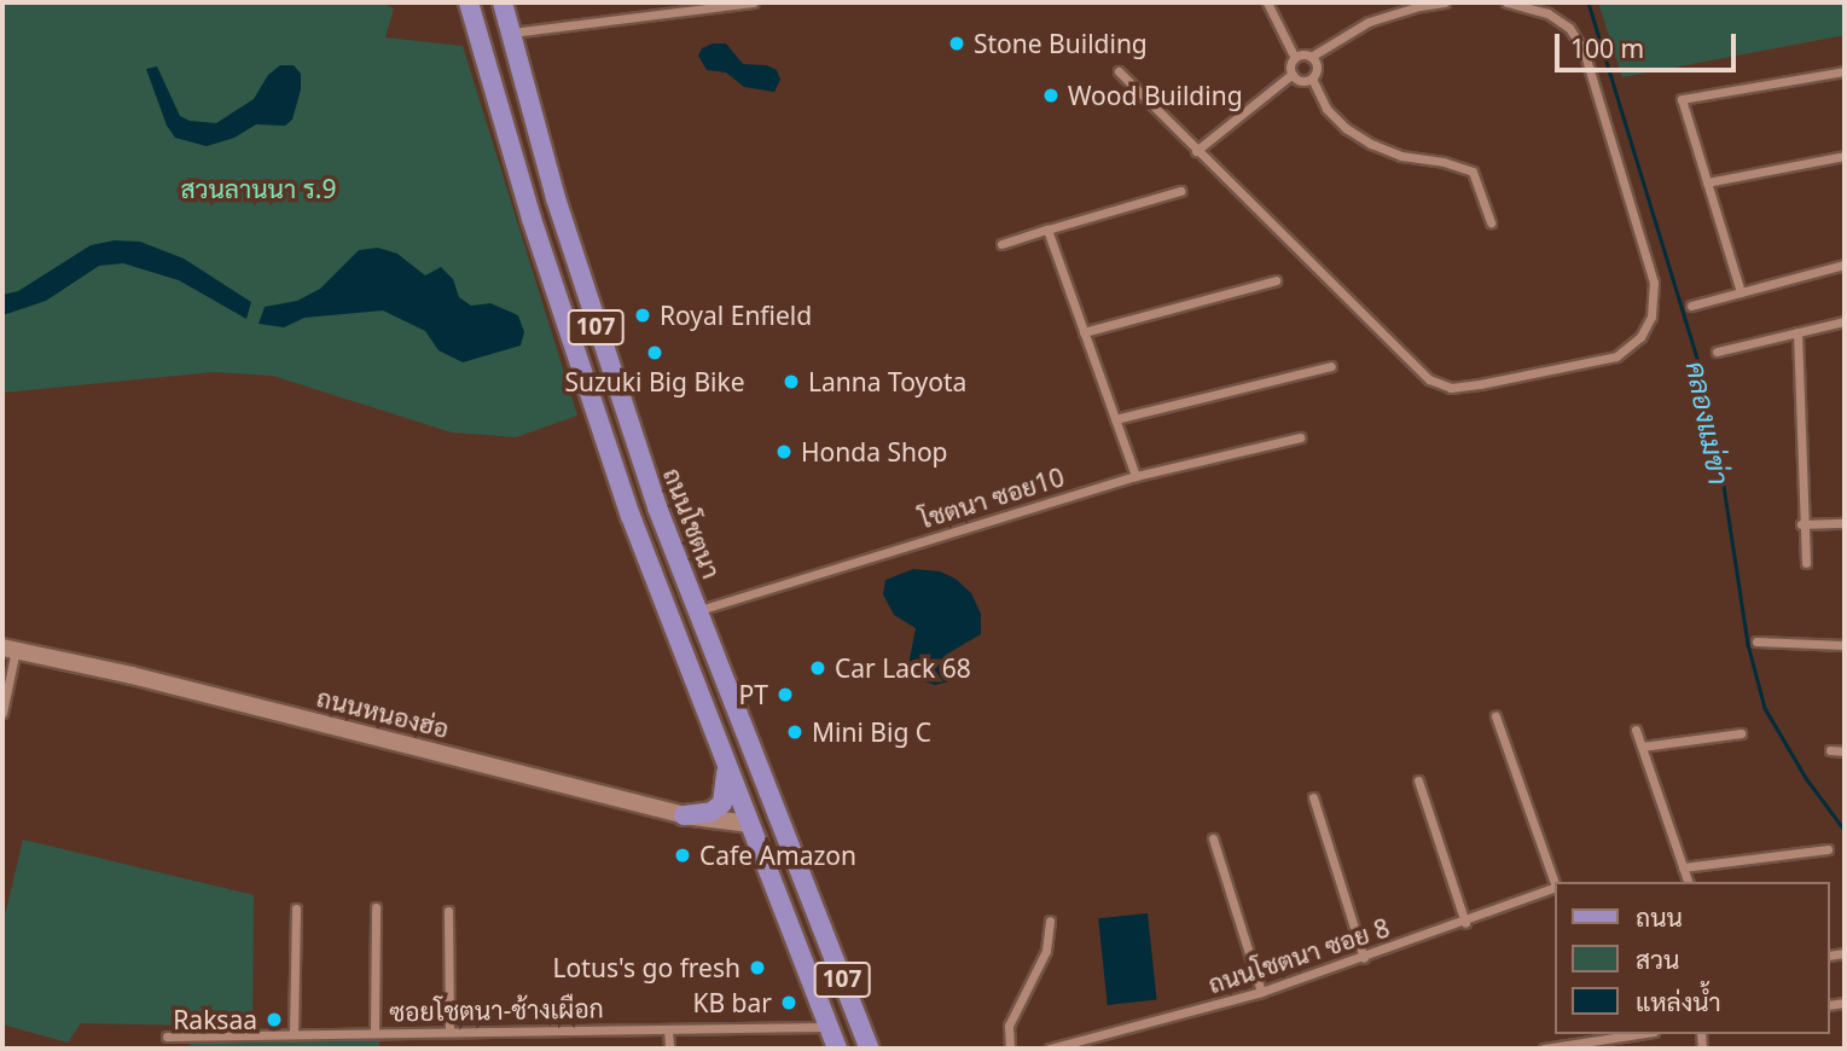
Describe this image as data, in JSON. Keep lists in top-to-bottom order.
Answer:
{
  "streets": {
    "main road": ["107", "ถนนโชตนา", "ถนนหนองฮ่อ"],
    "street": ["โชตนา ซอย10", "ถนนโชตนา ซอย 8", "ซอยโชตนา-ช้างเผือก"]
  },
  "crossings": [
    ["โชตนา ซอย10", "ถนนโชตนา"],
    ["ถนนโชตนา", "ถนนหนองฮ่อ"],
    ["ถนนโชตนา", "ซอยโชตนา-ช้างเผือก"]
  ],
  "water": ["คลองแม่ข่า"],
  "parks": ["สวนลานนา ร.9"],
  "places": [
    "Stone Building",
    "Wood Building",
    "Royal Enfield",
    "Suzuki Big Bike",
    "Lanna Toyota",
    "Honda Shop",
    "Car Lack 68",
    "PT",
    "Mini Big C",
    "Cafe Amazon",
    "Lotus's go fresh",
    "KB bar",
    "Raksaa"
  ],
  "legend": ["ถนน", "สวน", "แหล่งน้ำ"],
  "scale_bar": "100 m"
}
